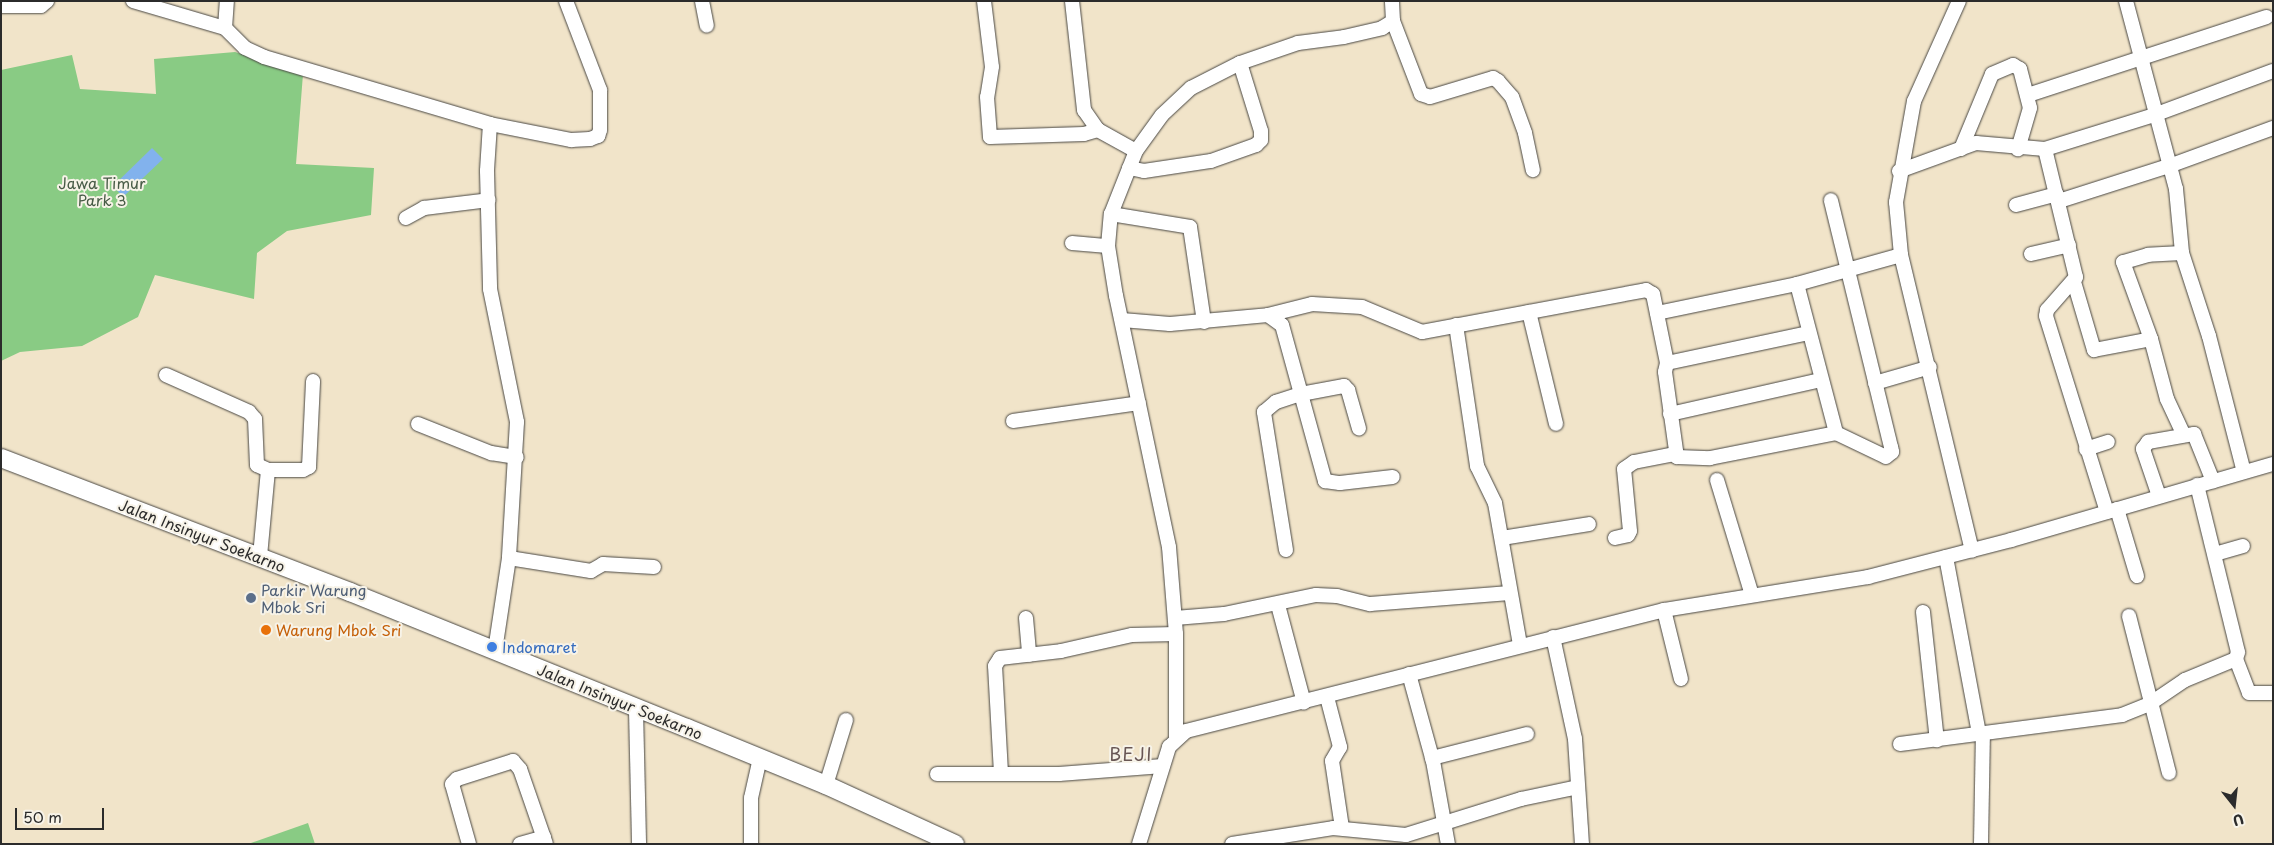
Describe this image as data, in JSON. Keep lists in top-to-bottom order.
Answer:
{
  "streets": {
    "main road": ["Jalan Insinyur Soekarno"]
  },
  "districts": ["BEJI"],
  "parks": ["Jawa Timur Park 3"],
  "places": ["Parkir Warung Mbok Sri", "Warung Mbok Sri", "Indomaret"],
  "scale_bar": "50 m",
  "north": "bottom"
}
